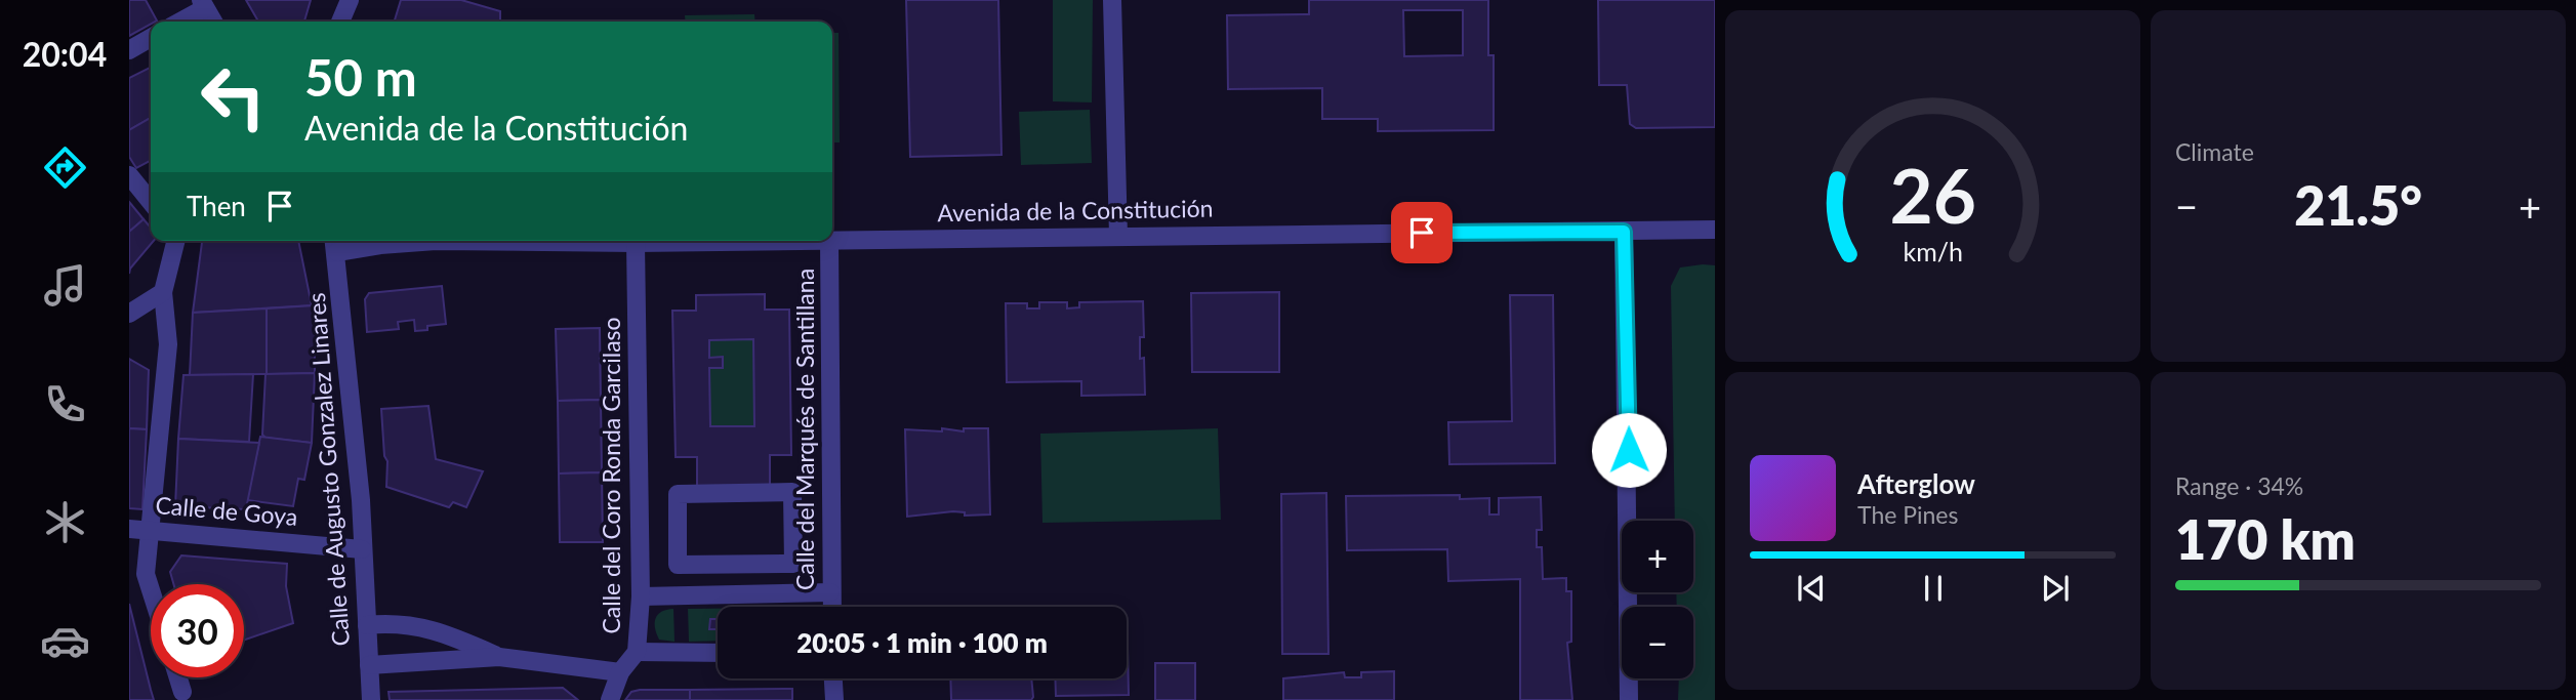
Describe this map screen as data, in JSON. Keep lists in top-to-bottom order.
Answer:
{
  "streets": {
    "street": [
      "Avenida de la Constitución",
      "Calle del Marqués de Santillana",
      "Calle de Augusto Gonzalez Linares",
      "Calle del Coro Ronda Garcilaso",
      "Calle de Goya"
    ]
  },
  "crossings": [
    ["Avenida de la Constitución", "Calle del Marqués de Santillana"],
    ["Avenida de la Constitución", "Calle de Augusto Gonzalez Linares"],
    ["Avenida de la Constitución", "Calle del Coro Ronda Garcilaso"],
    ["Calle de Augusto Gonzalez Linares", "Calle de Goya"]
  ],
  "page": {
    "tabs": "20:04",
    "tile": [
      "Climate",
      ["Range · 34%", "170 km"]
    ],
    "turn": ["50 m", "Avenida de la Constitución"],
    "then": "Then",
    "heat": ["−", "21.5°", "+"],
    "song": ["Afterglow", "The Pines"],
    "map_buttons": ["+", "−"],
    "limit": "30",
    "trip": "20:05 · 1 min · 100 m",
    "gauge": ["26", "km/h"]
  }
}
